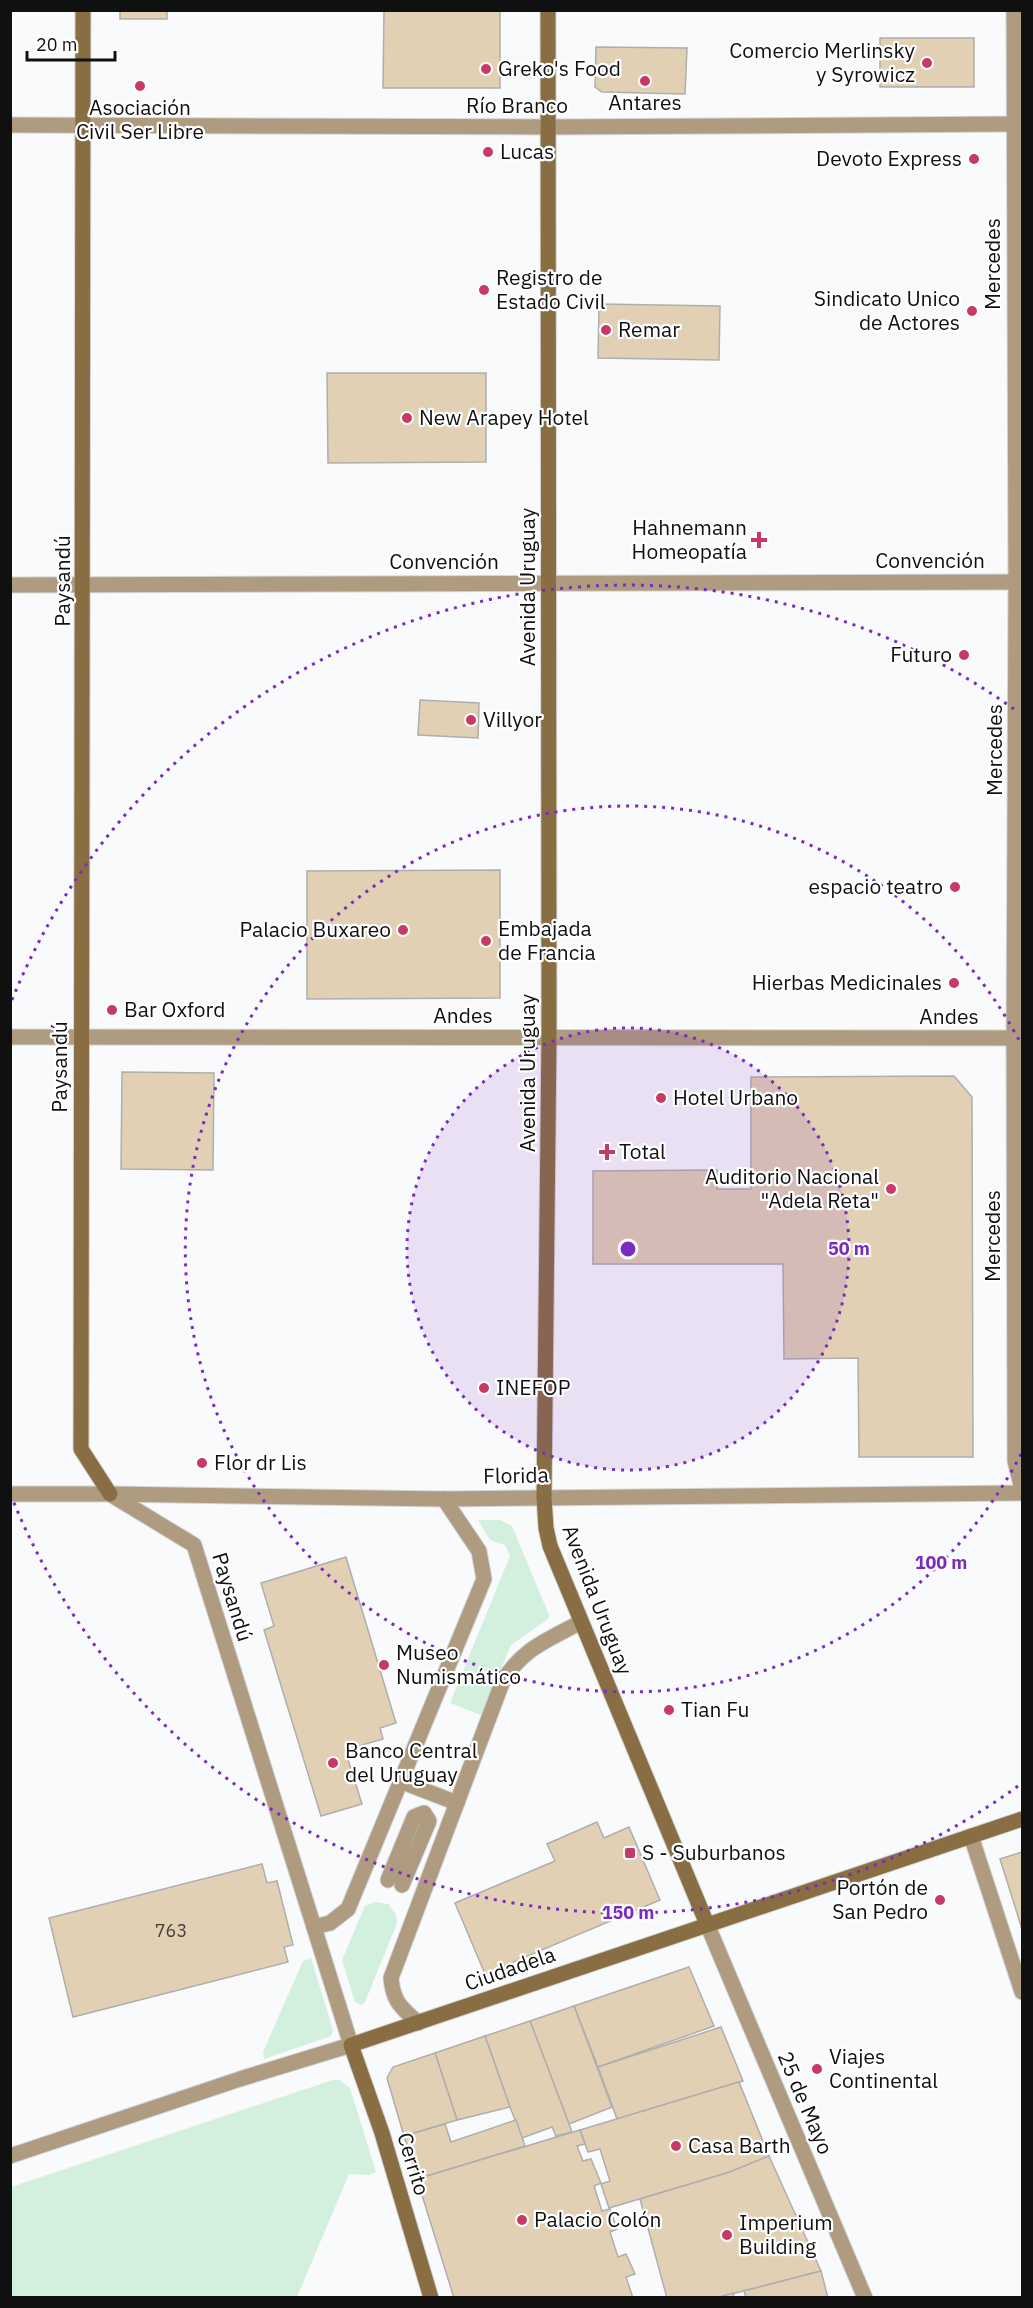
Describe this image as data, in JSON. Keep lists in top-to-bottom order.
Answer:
{
  "streets": {
    "street": [
      "Río Branco",
      "Mercedes",
      "Convención",
      "Paysandú",
      "Avenida Uruguay",
      "Andes",
      "Florida",
      "Ciudadela",
      "25 de Mayo",
      "Cerrito"
    ]
  },
  "crossings": [
    ["Río Branco", "Mercedes"],
    ["Río Branco", "Paysandú"],
    ["Río Branco", "Avenida Uruguay"],
    ["Mercedes", "Convención"],
    ["Mercedes", "Andes"],
    ["Mercedes", "Florida"],
    ["Convención", "Paysandú"],
    ["Convención", "Avenida Uruguay"],
    ["Paysandú", "Andes"],
    ["Paysandú", "Florida"],
    ["Paysandú", "Ciudadela"],
    ["Paysandú", "Cerrito"],
    ["Avenida Uruguay", "Andes"],
    ["Avenida Uruguay", "Florida"],
    ["Avenida Uruguay", "Ciudadela"],
    ["Avenida Uruguay", "25 de Mayo"],
    ["Ciudadela", "25 de Mayo"],
    ["Ciudadela", "Cerrito"]
  ],
  "places": {
    "other": [
      "Comercio Merlinsky y Syrowicz",
      "Greko's Food",
      "Antares",
      "Asociación Civil Ser Libre",
      "Lucas",
      "Devoto Express",
      "Registro de Estado Civil",
      "Sindicato Unico de Actores",
      "Remar",
      "New Arapey Hotel",
      "Futuro",
      "Villyor",
      "espacio teatro",
      "Palacio Buxareo",
      "Embajada de Francia",
      "Hierbas Medicinales",
      "Bar Oxford",
      "Hotel Urbano",
      "Auditorio Nacional \"Adela Reta\"",
      "INEFOP",
      "Flor dr Lis",
      "Museo Numismático",
      "Tian Fu",
      "Banco Central del Uruguay",
      "Portón de San Pedro",
      "Viajes Continental",
      "Casa Barth",
      "Palacio Colón",
      "Imperium Building"
    ],
    "health": ["Hahnemann Homeopatía", "Total"],
    "transit": ["S - Suburbanos"]
  },
  "house_numbers": ["763"],
  "scale_bar": "20 m",
  "rings": ["50 m", "100 m", "150 m"]
}
